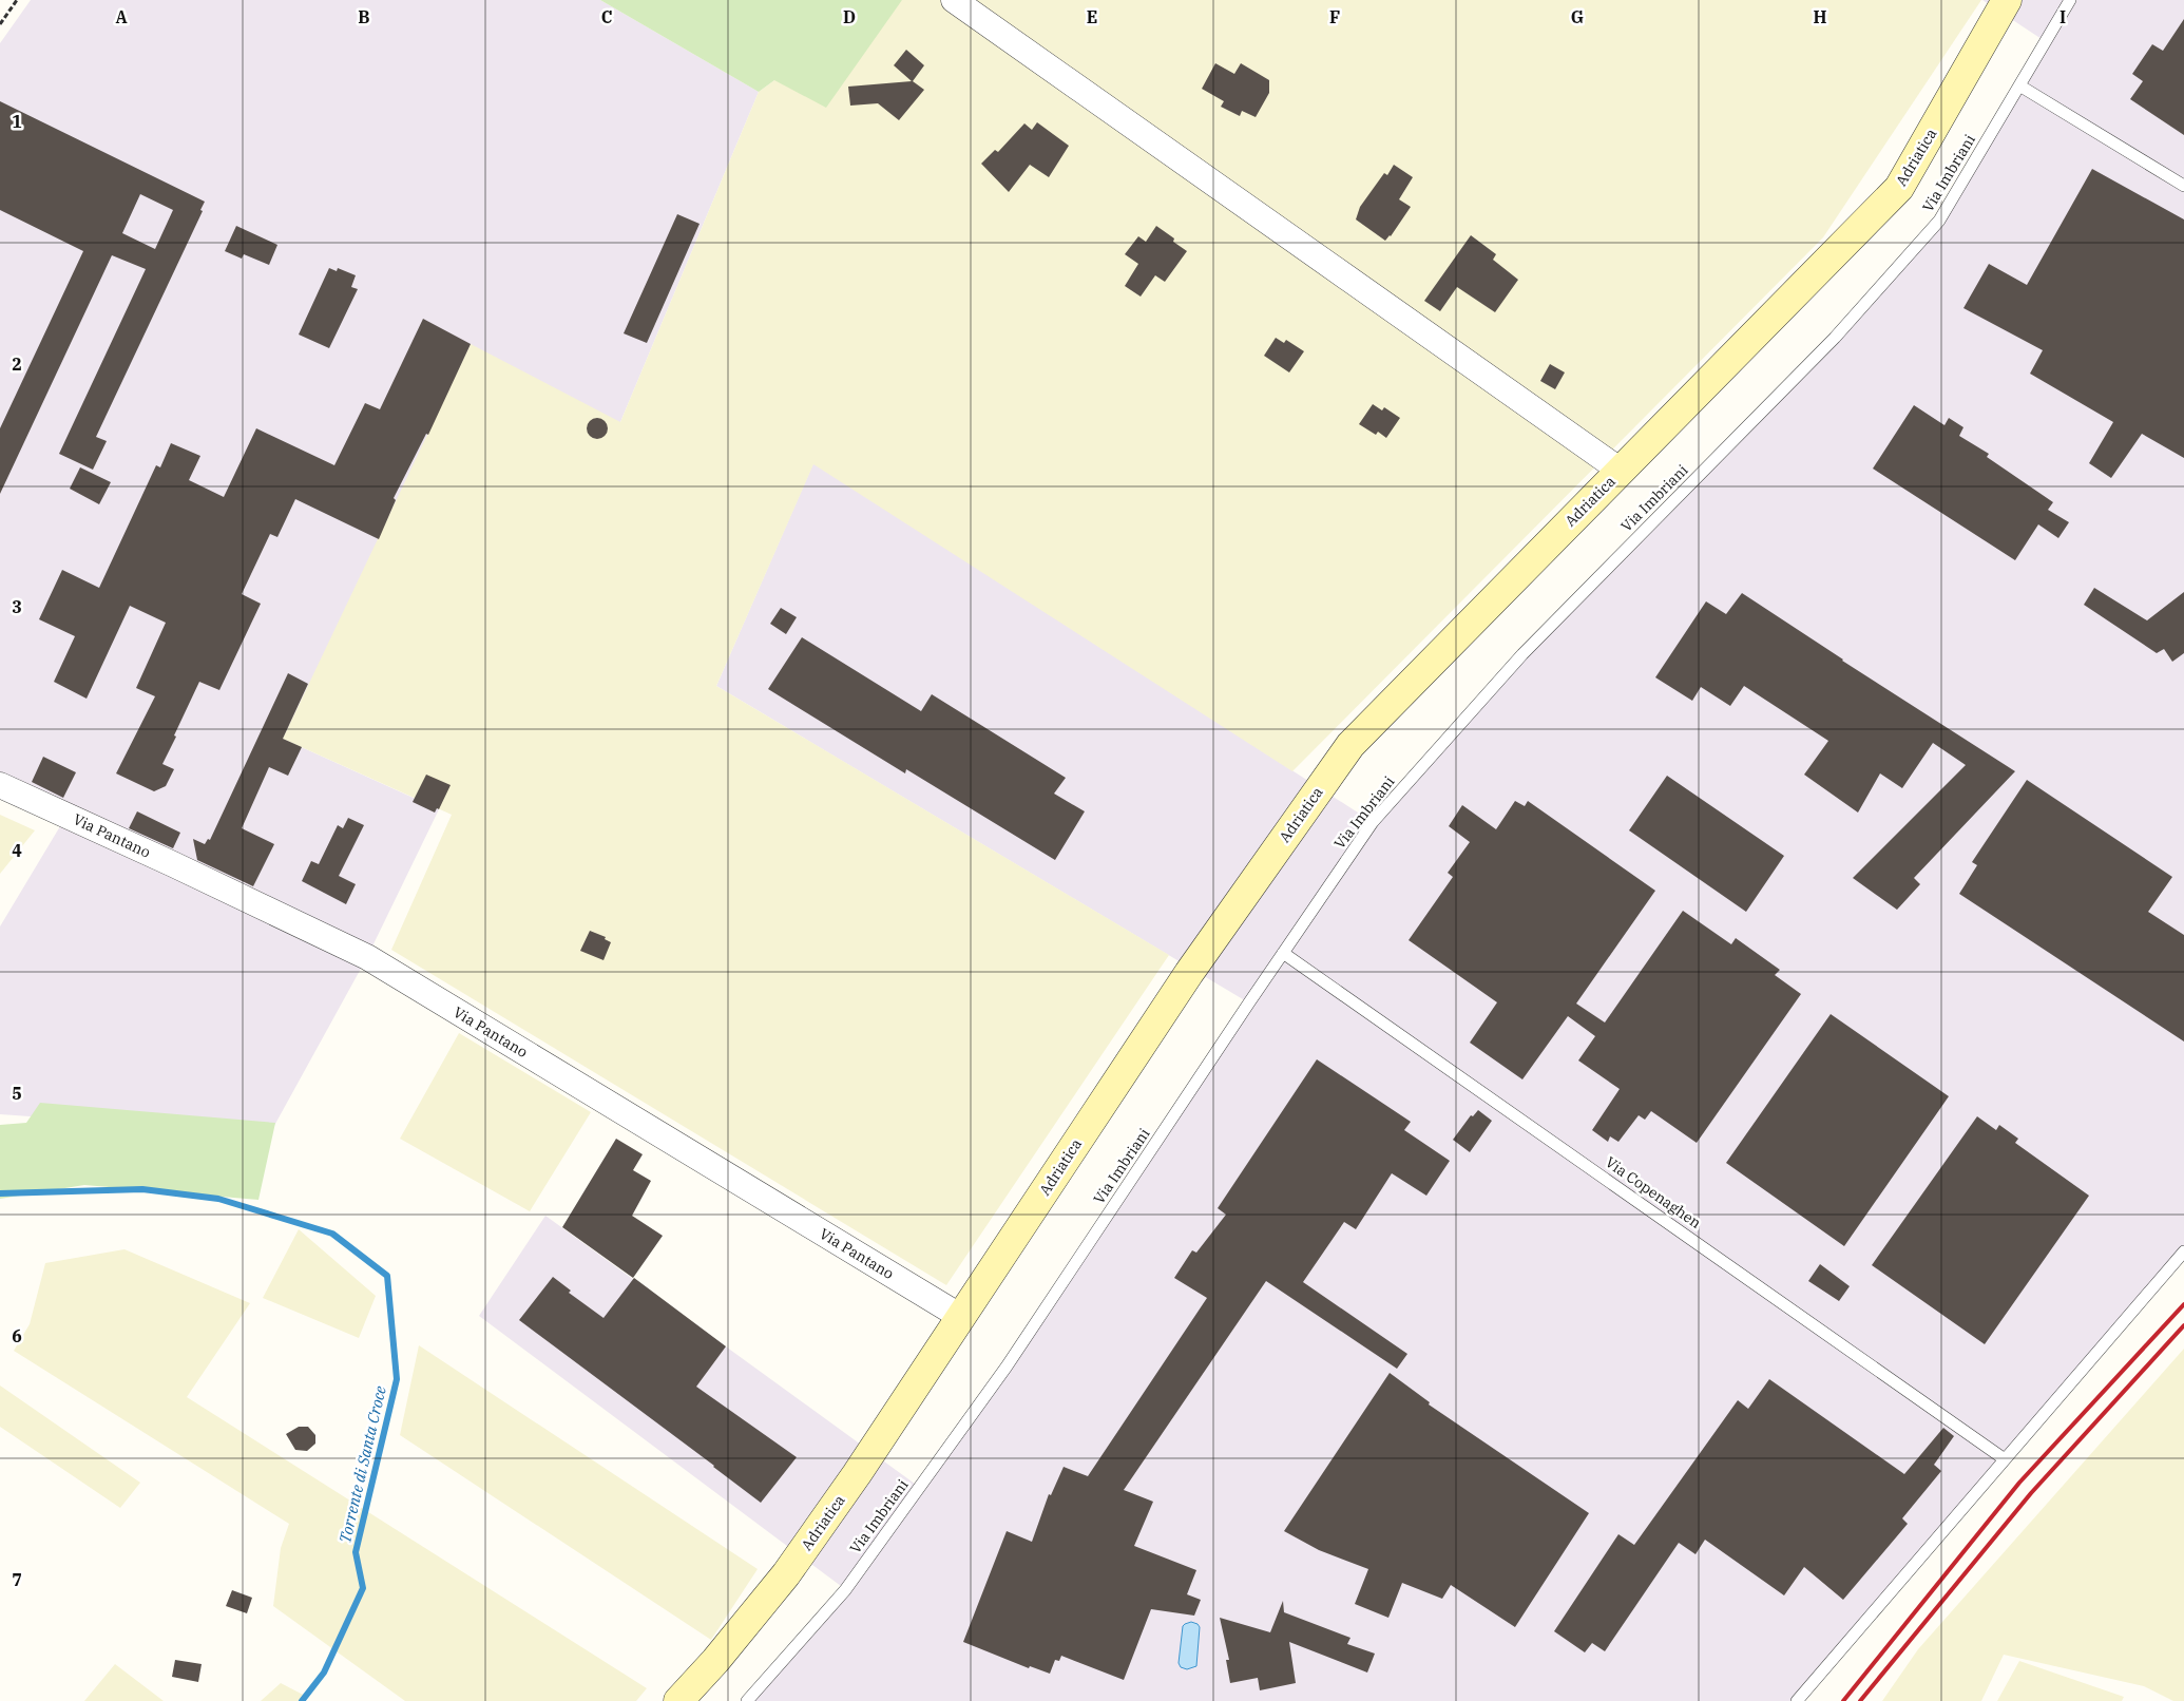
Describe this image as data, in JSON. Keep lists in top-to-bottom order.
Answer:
{
  "streets": {
    "main road": ["Adriatica"],
    "street": ["Via Pantano"],
    "lane": ["Via Imbriani", "Via Copenaghen"]
  },
  "crossings": [
    ["Adriatica", "Via Pantano"],
    ["Via Imbriani", "Via Copenaghen"]
  ],
  "water": ["Torrente di Santa Croce"],
  "grid": {
    "columns": [
      "A",
      "B",
      "C",
      "D",
      "E",
      "F",
      "G",
      "H",
      "I"
    ],
    "rows": [
      "1",
      "2",
      "3",
      "4",
      "5",
      "6",
      "7"
    ]
  }
}
